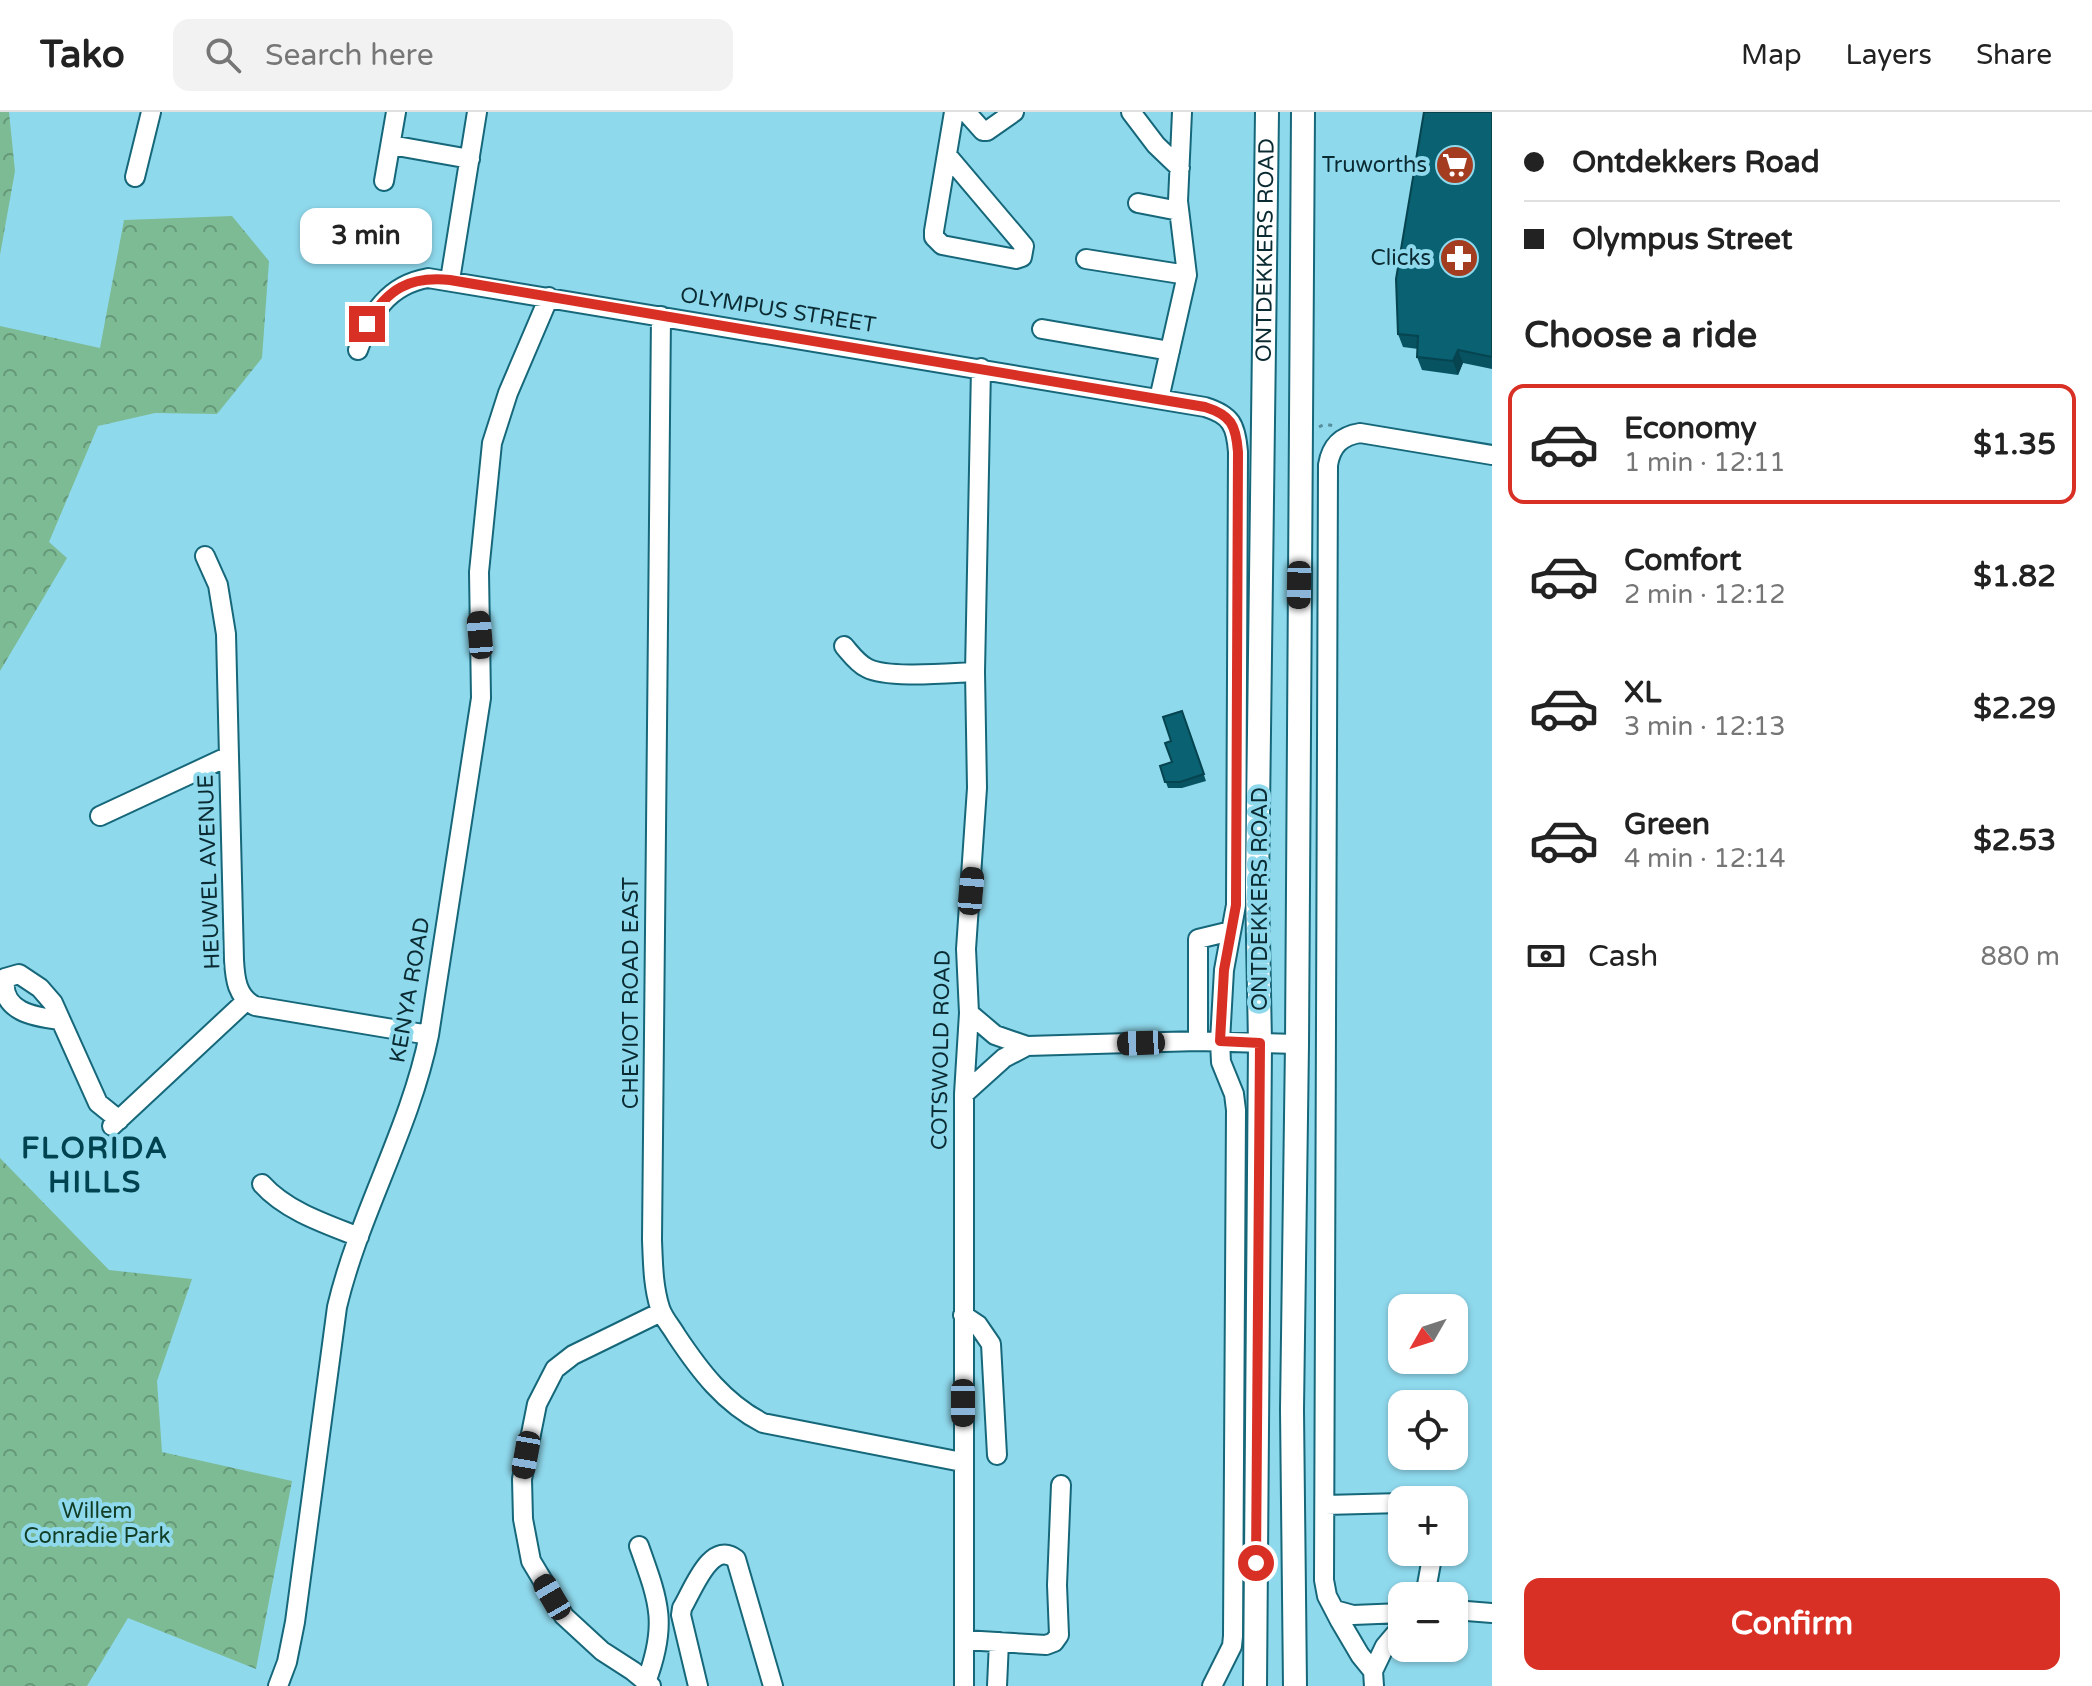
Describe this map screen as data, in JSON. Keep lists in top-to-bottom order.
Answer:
{
  "streets": {
    "main road": ["ONTDEKKERS ROAD"],
    "street": [
      "OLYMPUS STREET",
      "HEUWEL AVENUE",
      "KENYA ROAD",
      "CHEVIOT ROAD EAST",
      "COTSWOLD ROAD"
    ]
  },
  "crossings": [
    ["ONTDEKKERS ROAD", "OLYMPUS STREET"],
    ["OLYMPUS STREET", "KENYA ROAD"],
    ["OLYMPUS STREET", "CHEVIOT ROAD EAST"],
    ["OLYMPUS STREET", "COTSWOLD ROAD"],
    ["CHEVIOT ROAD EAST", "COTSWOLD ROAD"]
  ],
  "districts": ["FLORIDA HILLS"],
  "parks": ["Willem Conradie Park"],
  "places": {
    "supermarket": ["Truworths"],
    "pharmacy": ["Clicks"]
  },
  "north": "bottom left",
  "page": {
    "header": "Tako",
    "search": "Search here",
    "nav": ["Map", "Layers", "Share"],
    "banner": ["Ontdekkers Road", "Olympus Street"],
    "bubble": "3 min",
    "heading": "Choose a ride",
    "list": [
      {
        "name": "Economy",
        "note": "1 min · 12:11",
        "value": "$1.35"
      },
      {
        "name": "Comfort",
        "note": "2 min · 12:12",
        "value": "$1.82"
      },
      {
        "name": "XL",
        "note": "3 min · 12:13",
        "value": "$2.29"
      },
      {
        "name": "Green",
        "note": "4 min · 12:14",
        "value": "$2.53"
      }
    ],
    "pay": ["Cash", "880 m"],
    "map_buttons": ["+", "−"],
    "buttons": "Confirm"
  }
}
